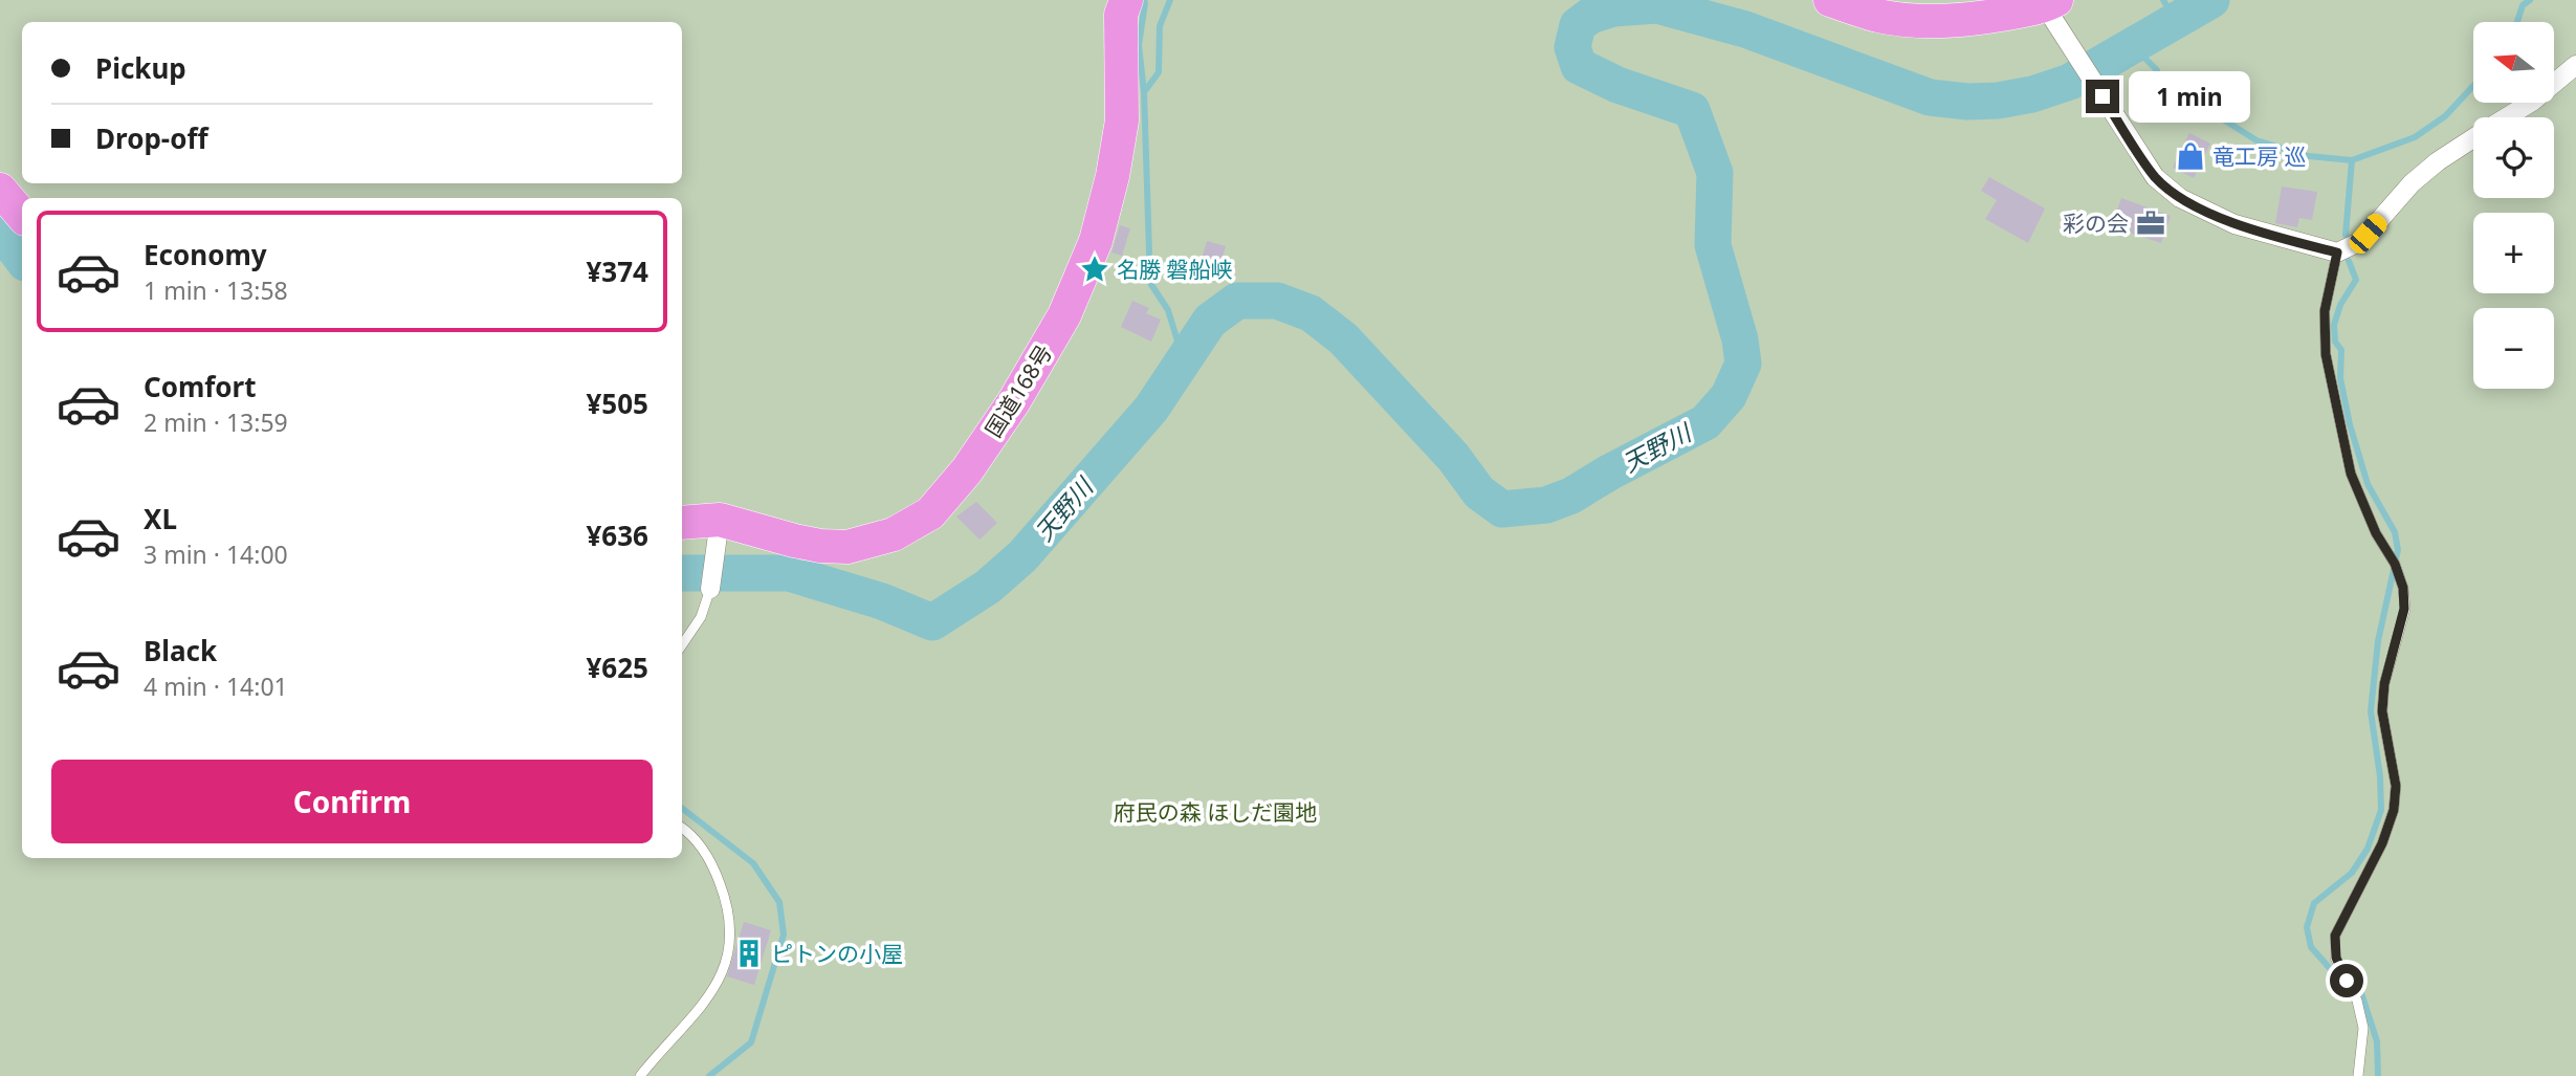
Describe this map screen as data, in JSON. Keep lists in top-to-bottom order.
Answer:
{
  "streets": {
    "highway": ["国道168号"]
  },
  "water": ["天野川"],
  "parks": ["府民の森 ほしだ園地"],
  "places": {
    "shop": ["竜工房 巡"],
    "office": ["彩の会"],
    "place": ["名勝 磐船峡"],
    "building": ["ピトンの小屋"]
  },
  "north": "left",
  "page": {
    "map_buttons": ["+", "−"],
    "banner": ["Pickup", "Drop-off"],
    "bubble": "1 min",
    "list": [
      {
        "name": "Economy",
        "note": "1 min · 13:58",
        "value": "¥374"
      },
      {
        "name": "Comfort",
        "note": "2 min · 13:59",
        "value": "¥505"
      },
      {
        "name": "XL",
        "note": "3 min · 14:00",
        "value": "¥636"
      },
      {
        "name": "Black",
        "note": "4 min · 14:01",
        "value": "¥625"
      }
    ],
    "buttons": "Confirm"
  }
}
